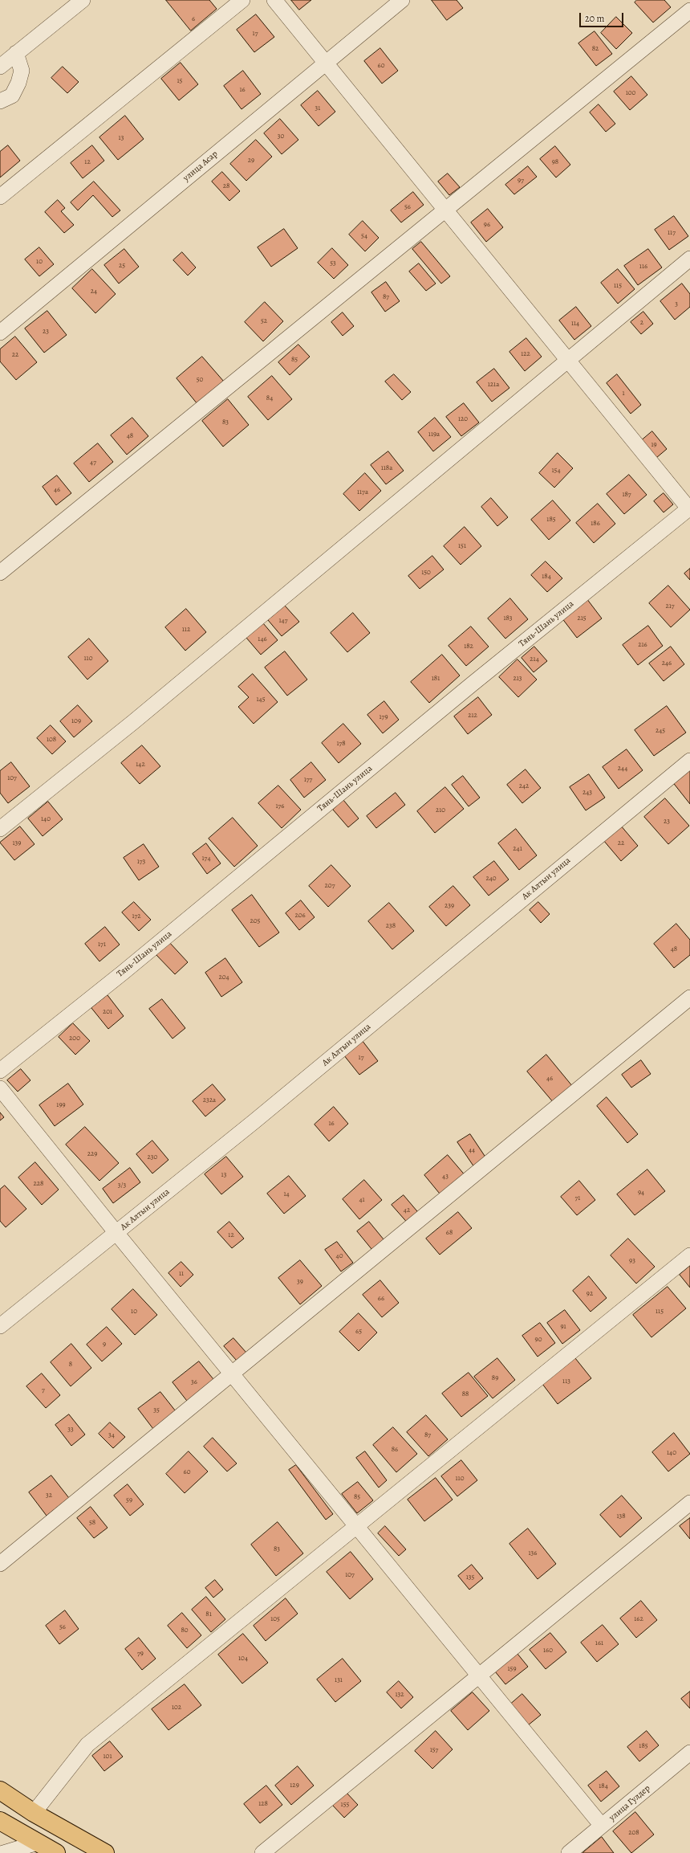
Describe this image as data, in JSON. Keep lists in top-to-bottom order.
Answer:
{
  "streets": {
    "street": [
      "улица Асар",
      "Тянь-Шань улица",
      "Ак Алтын улица",
      "улица Гулдер"
    ]
  },
  "house_numbers": [
    "6",
    "17",
    "82",
    "60",
    "15",
    "16",
    "100",
    "31",
    "30",
    "13",
    "29",
    "12",
    "98",
    "97",
    "28",
    "56",
    "96",
    "117",
    "54",
    "10",
    "53",
    "25",
    "116",
    "115",
    "24",
    "87",
    "3",
    "52",
    "2",
    "114",
    "23",
    "122",
    "22",
    "85",
    "50",
    "121а",
    "1",
    "84",
    "120",
    "83",
    "119а",
    "48",
    "19",
    "47",
    "118а",
    "154",
    "46",
    "117а",
    "187",
    "185",
    "186",
    "151",
    "150",
    "184",
    "217",
    "183",
    "215",
    "147",
    "112",
    "146",
    "216",
    "182",
    "110",
    "214",
    "246",
    "181",
    "213",
    "145",
    "212",
    "179",
    "109",
    "245",
    "108",
    "178",
    "142",
    "244",
    "107",
    "177",
    "242",
    "243",
    "176",
    "210",
    "140",
    "23",
    "139",
    "22",
    "241",
    "174",
    "173",
    "240",
    "207",
    "239",
    "206",
    "172",
    "205",
    "238",
    "171",
    "48",
    "204",
    "201",
    "200",
    "17",
    "46",
    "232а",
    "199",
    "16",
    "44",
    "229",
    "230",
    "13",
    "43",
    "228",
    "3/3",
    "94",
    "14",
    "71",
    "41",
    "42",
    "68",
    "12",
    "40",
    "93",
    "11",
    "39",
    "92",
    "66",
    "10",
    "115",
    "91",
    "65",
    "90",
    "9",
    "8",
    "89",
    "113",
    "36",
    "7",
    "88",
    "35",
    "33",
    "34",
    "87",
    "86",
    "140",
    "60",
    "110",
    "32",
    "85",
    "59",
    "138",
    "58",
    "83",
    "136",
    "107",
    "135",
    "81",
    "105",
    "162",
    "56",
    "80",
    "161",
    "160",
    "79",
    "104",
    "159",
    "131",
    "132",
    "102",
    "185",
    "157",
    "101",
    "129",
    "184",
    "128",
    "155",
    "208"
  ],
  "scale_bar": "20 m"
}
